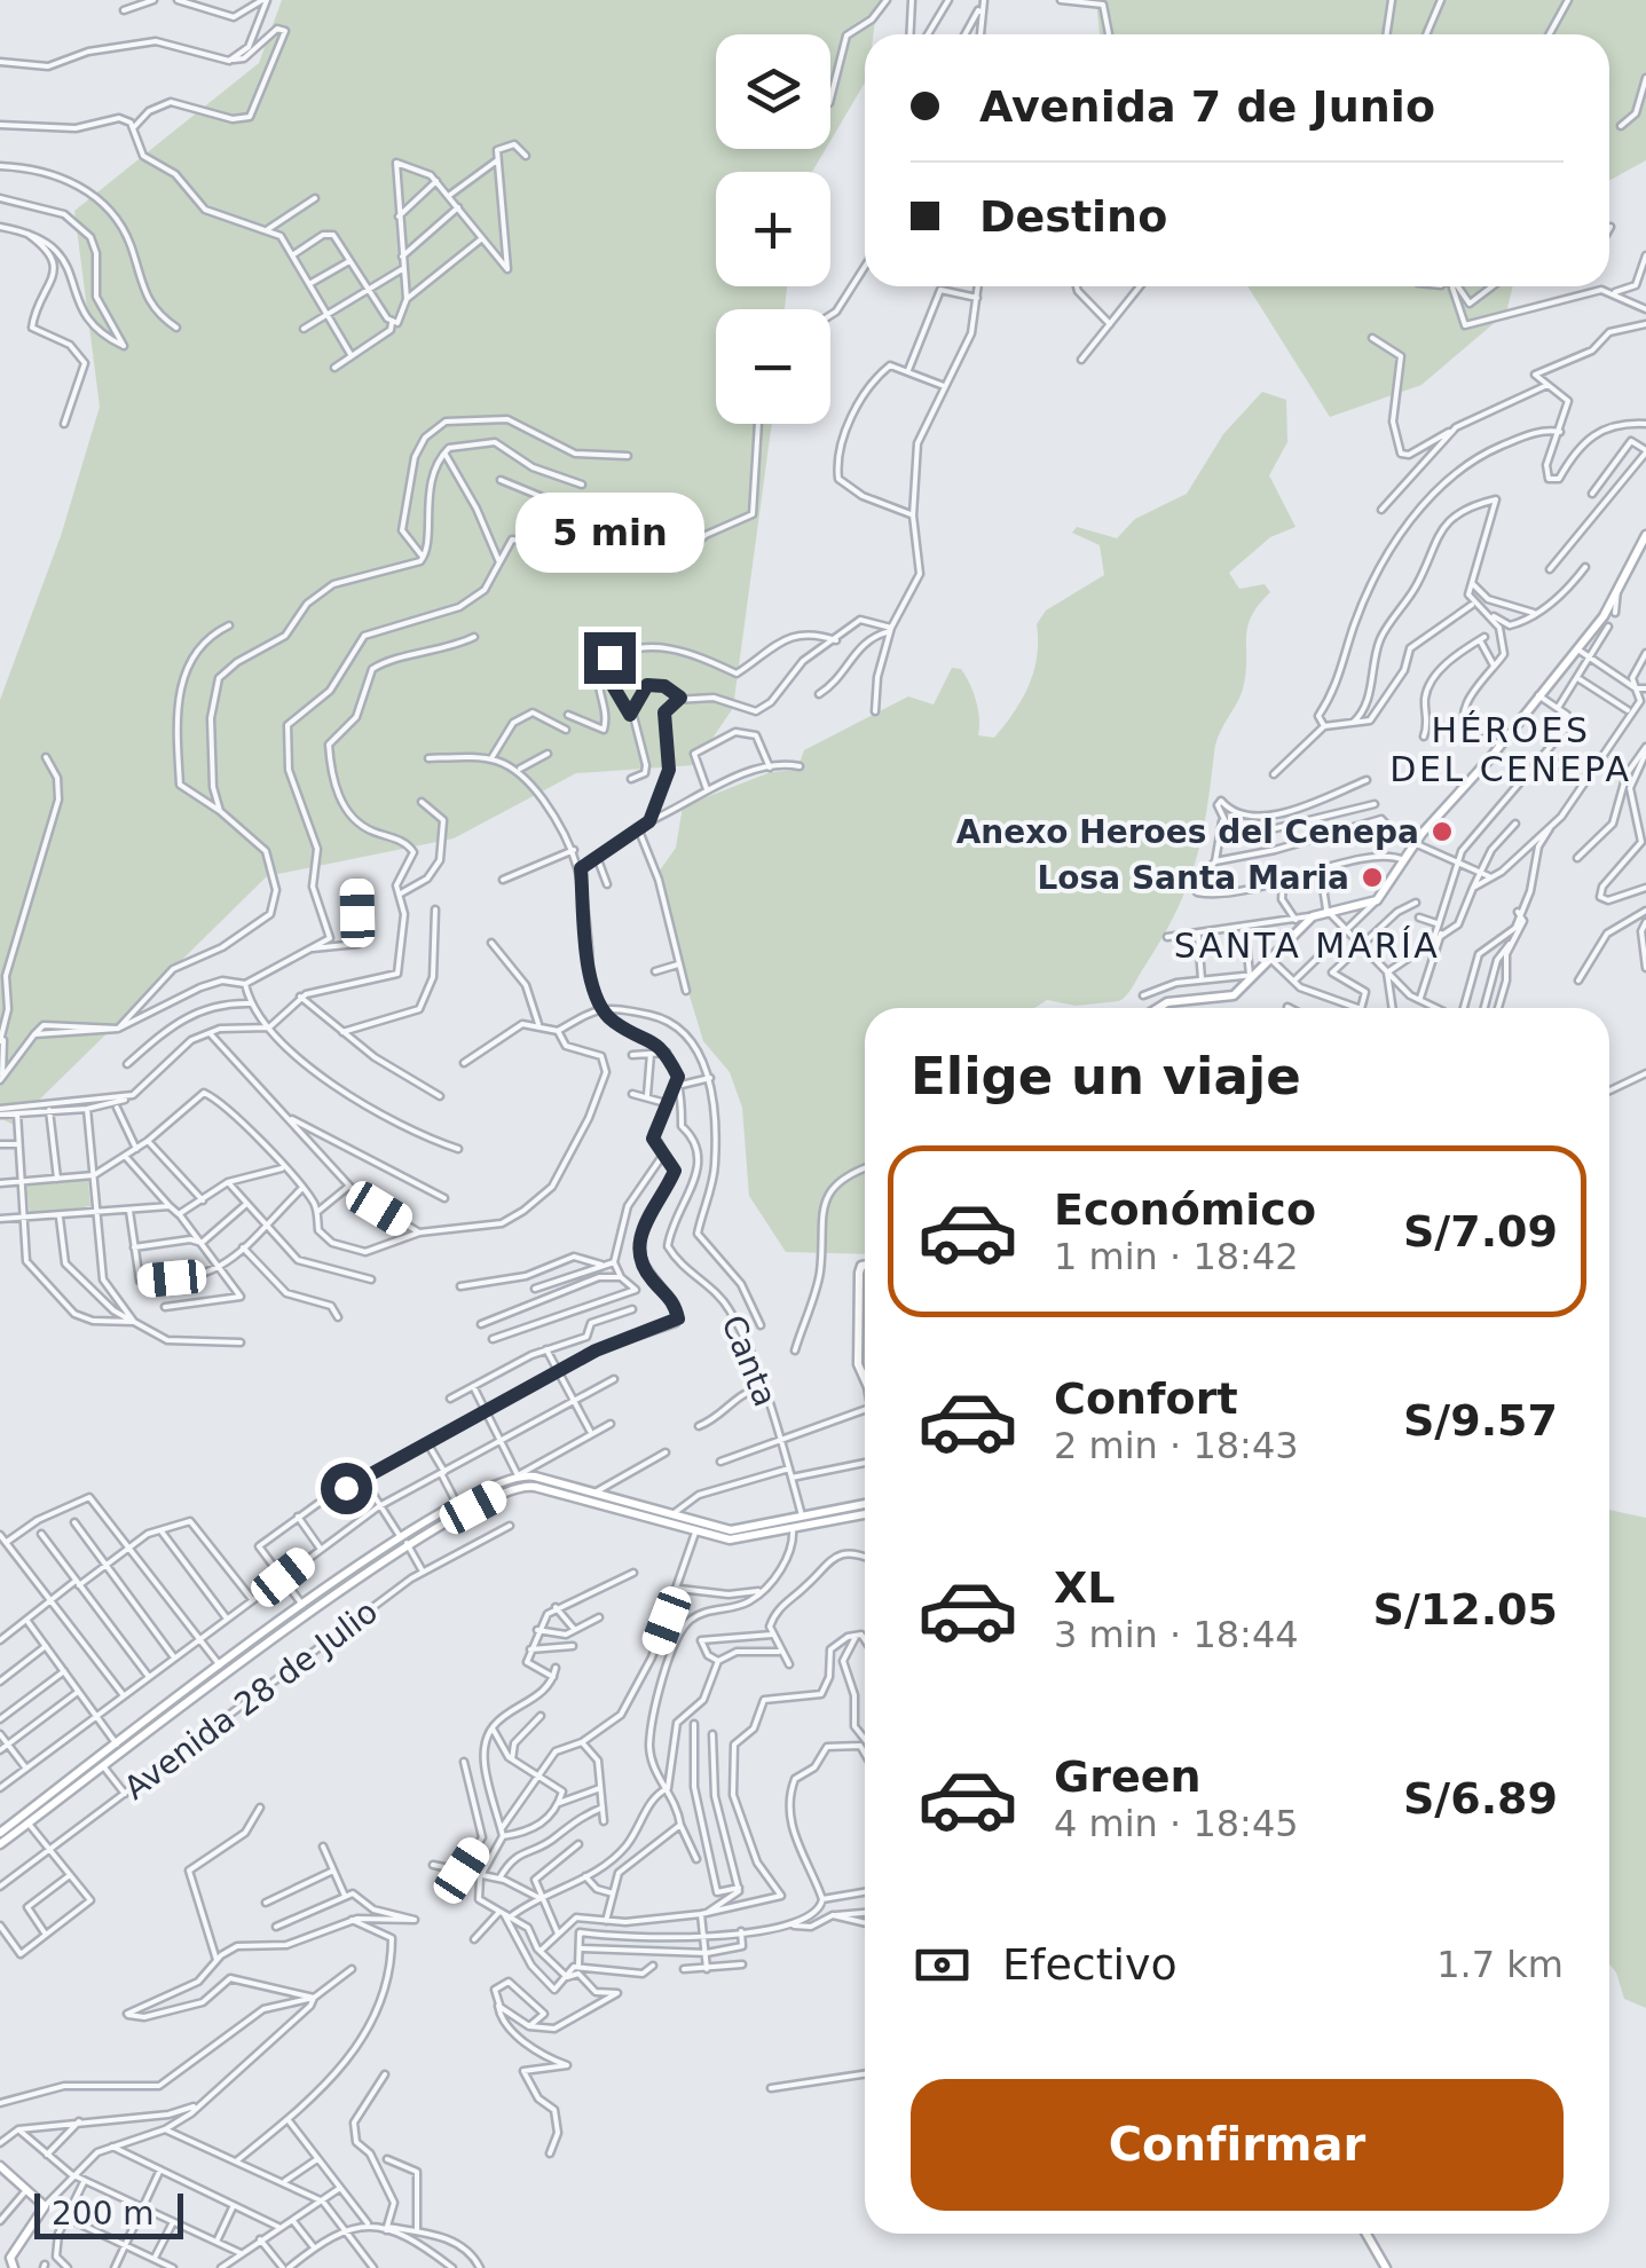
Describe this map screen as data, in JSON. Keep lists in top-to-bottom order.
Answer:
{
  "streets": {
    "street": ["Canta", "Avenida 28 de Julio"]
  },
  "districts": ["HÉROES DEL CENEPA", "SANTA MARÍA"],
  "places": ["Anexo Heroes del Cenepa", "Losa Santa Maria"],
  "scale_bar": "200 m",
  "page": {
    "map_buttons": ["+", "−"],
    "banner": ["Avenida 7 de Junio", "Destino"],
    "bubble": "5 min",
    "heading": "Elige un viaje",
    "list": [
      {
        "name": "Económico",
        "note": "1 min · 18:42",
        "value": "S/7.09"
      },
      {
        "name": "Confort",
        "note": "2 min · 18:43",
        "value": "S/9.57"
      },
      {
        "name": "XL",
        "note": "3 min · 18:44",
        "value": "S/12.05"
      },
      {
        "name": "Green",
        "note": "4 min · 18:45",
        "value": "S/6.89"
      }
    ],
    "pay": ["Efectivo", "1.7 km"],
    "buttons": "Confirmar",
    "scale": "200 m"
  }
}
